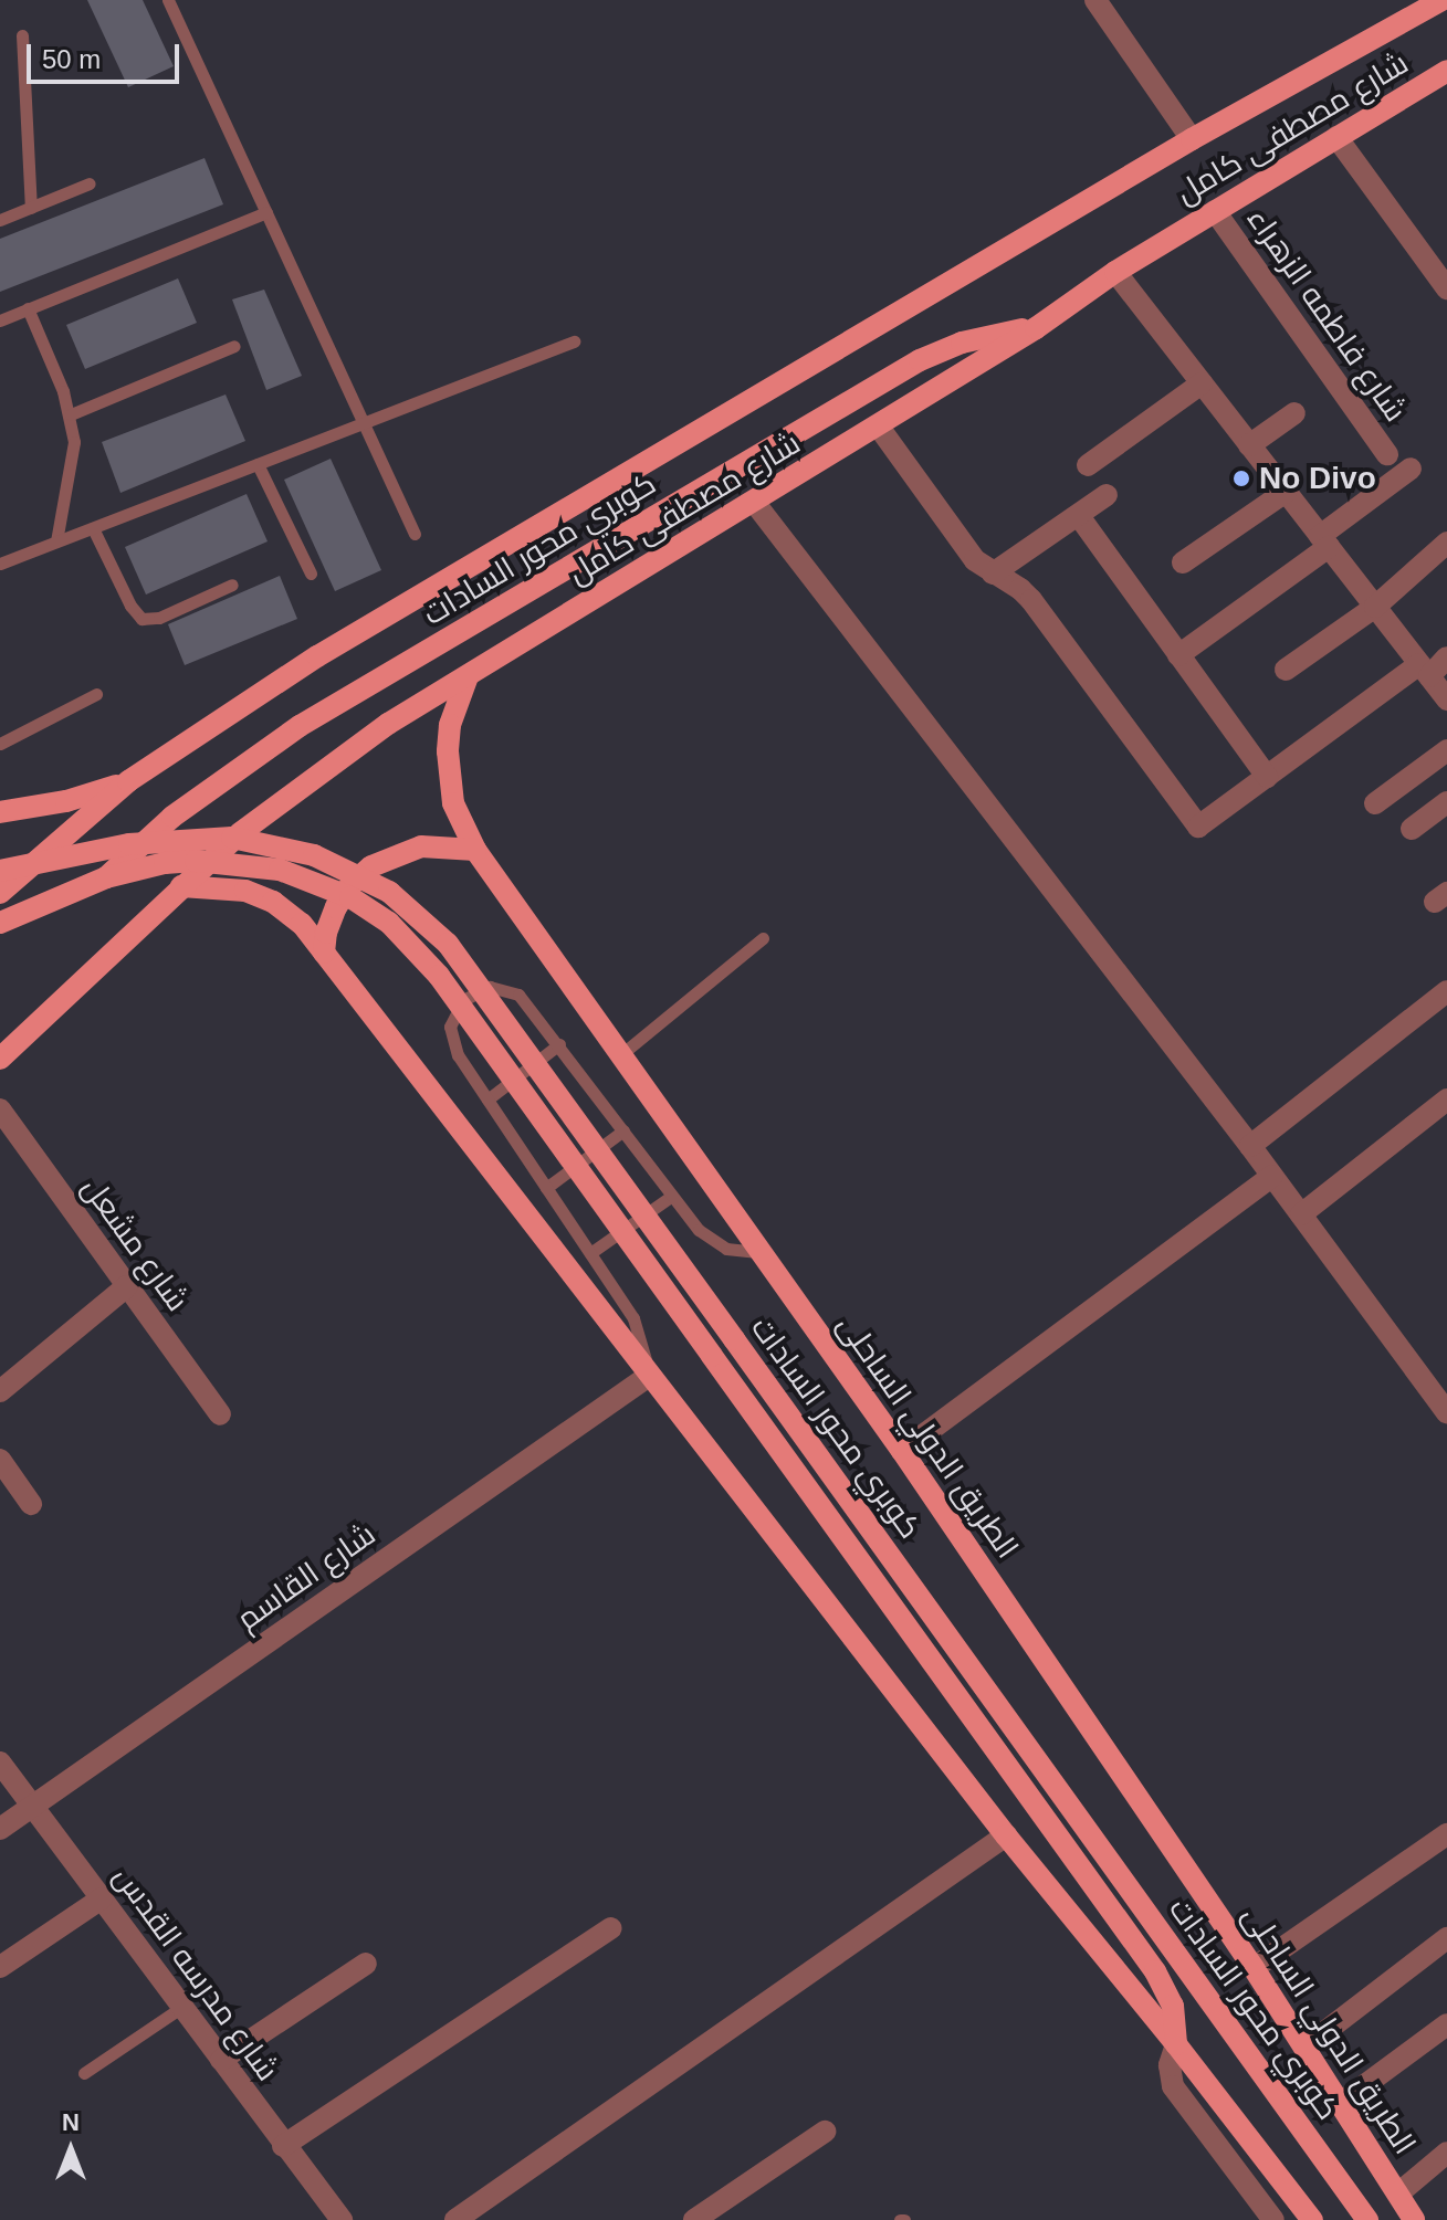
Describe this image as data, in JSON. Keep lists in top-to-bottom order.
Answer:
{
  "streets": {
    "main road": ["شارع مصطفى كامل", "كوبري محور السادات", "الطريق الدولي الساحلى"],
    "street": [
      "شارع فاطمه الزهراء",
      "شارع مشعل",
      "شارع القاسم",
      "شارع مدرسه القدس"
    ]
  },
  "crossings": [
    ["شارع مصطفى كامل", "شارع فاطمه الزهراء"],
    ["شارع مصطفى كامل", "كوبري محور السادات"],
    ["شارع مصطفى كامل", "الطريق الدولي الساحلى"],
    ["شارع القاسم", "شارع مدرسه القدس"]
  ],
  "places": ["No Divo"],
  "scale_bar": "50 m",
  "north": "top"
}
